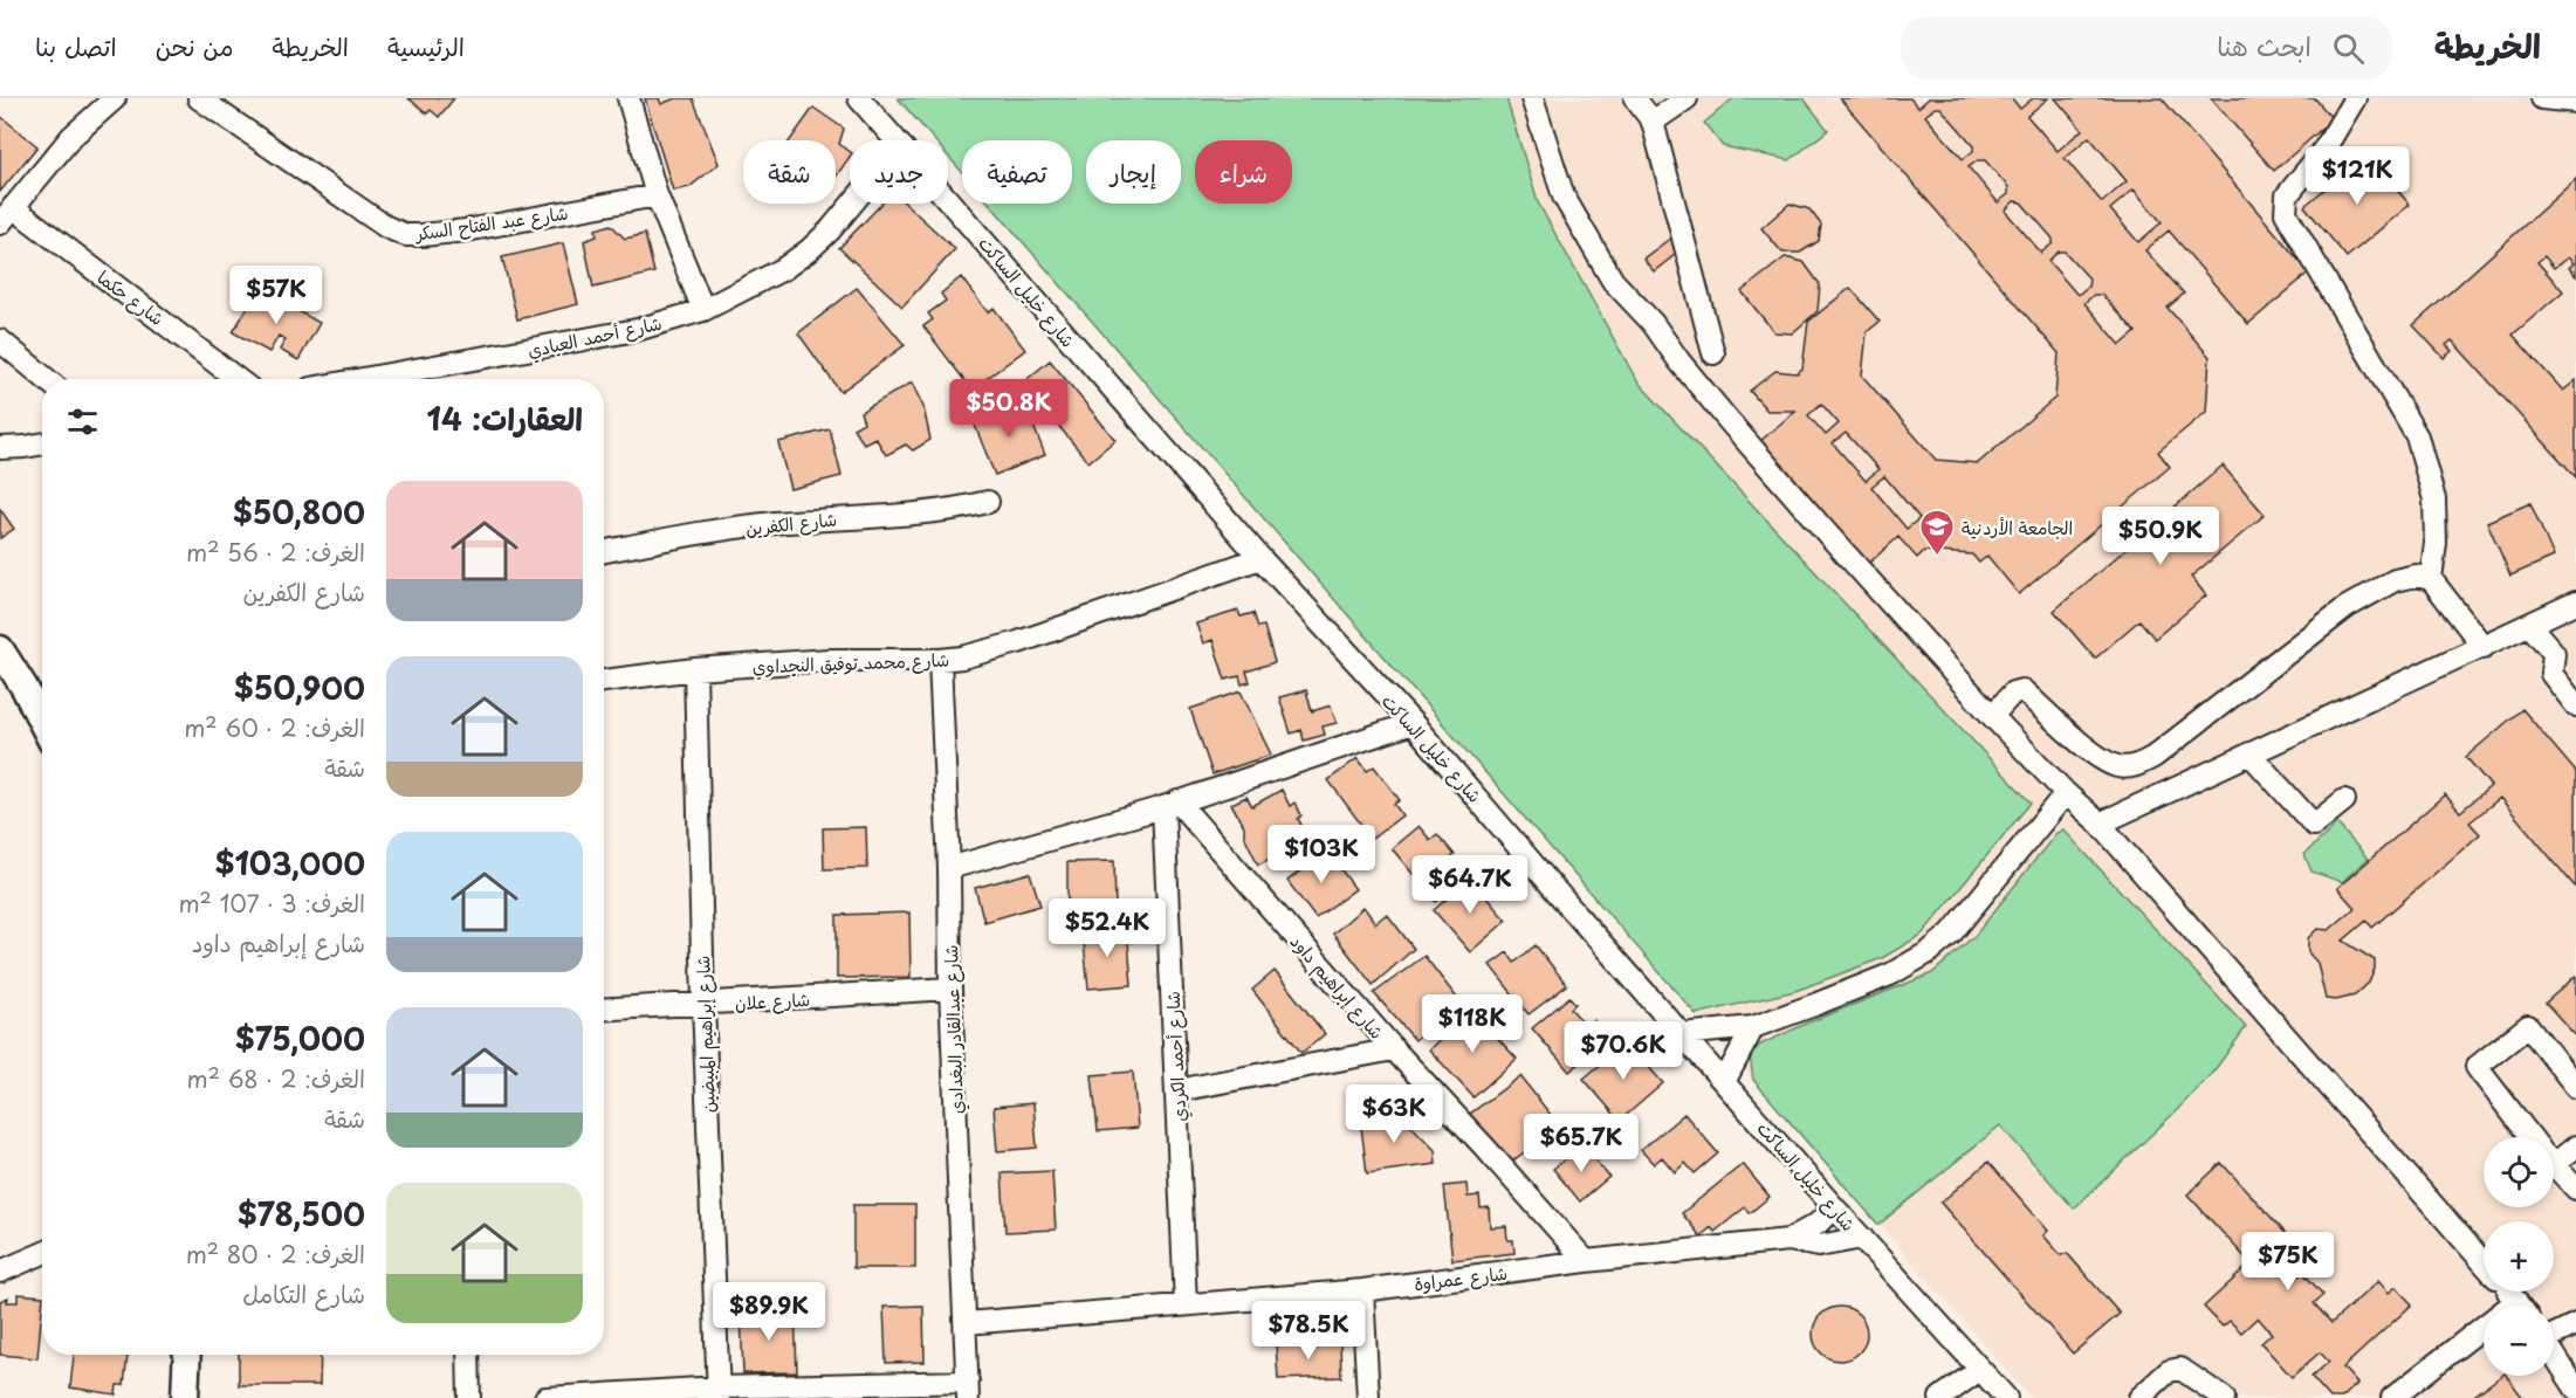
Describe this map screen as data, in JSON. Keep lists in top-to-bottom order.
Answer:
{
  "streets": {
    "street": [
      "شارع عبد الفتاح السكر",
      "شارع خليل الساكت",
      "شارع حكما",
      "شارع أحمد العبادي",
      "شارع الكفرين",
      "شارع محمد توفيق النجداوي",
      "شارع إبراهيم داود",
      "شارع علان",
      "شارع عبدالقادر البغدادي",
      "شارع إبراهيم المبيضين",
      "شارع أحمد الكردي",
      "شارع عمراوة"
    ]
  },
  "crossings": [
    ["شارع خليل الساكت", "شارع محمد توفيق النجداوي"],
    ["شارع خليل الساكت", "شارع عمراوة"],
    ["شارع محمد توفيق النجداوي", "شارع عبدالقادر البغدادي"],
    ["شارع محمد توفيق النجداوي", "شارع إبراهيم المبيضين"],
    ["شارع إبراهيم داود", "شارع أحمد الكردي"],
    ["شارع إبراهيم داود", "شارع عمراوة"],
    ["شارع علان", "شارع عبدالقادر البغدادي"],
    ["شارع علان", "شارع إبراهيم المبيضين"],
    ["شارع عبدالقادر البغدادي", "شارع عمراوة"],
    ["شارع أحمد الكردي", "شارع عمراوة"]
  ],
  "places": {
    "school or university": ["الجامعة الأردنية"]
  },
  "page": {
    "header": "الخريطة",
    "search": "ابحث هنا",
    "nav": [
      "الرئيسية",
      "الخريطة",
      "من نحن",
      "اتصل بنا"
    ],
    "chip": [
      "شراء",
      "إيجار",
      "تصفية",
      "جديد",
      "شقة"
    ],
    "price": [
      "$121K",
      "$57K",
      "$50.8K",
      "$50.9K",
      "$103K",
      "$64.7K",
      "$52.4K",
      "$118K",
      "$70.6K",
      "$63K",
      "$65.7K",
      "$75K",
      "$89.9K",
      "$78.5K"
    ],
    "heading": "العقارات: 14",
    "list": [
      {
        "name": "$50,800",
        "note": "الغرف: 2 · 56 m² · شارع الكفرين"
      },
      {
        "name": "$50,900",
        "note": "الغرف: 2 · 60 m² · شقة"
      },
      {
        "name": "$103,000",
        "note": "الغرف: 3 · 107 m² · شارع إبراهيم داود"
      },
      {
        "name": "$75,000",
        "note": "الغرف: 2 · 68 m² · شقة"
      },
      {
        "name": "$78,500",
        "note": "الغرف: 2 · 80 m² · شارع التكامل"
      }
    ],
    "map_buttons": ["+", "−"]
  }
}
